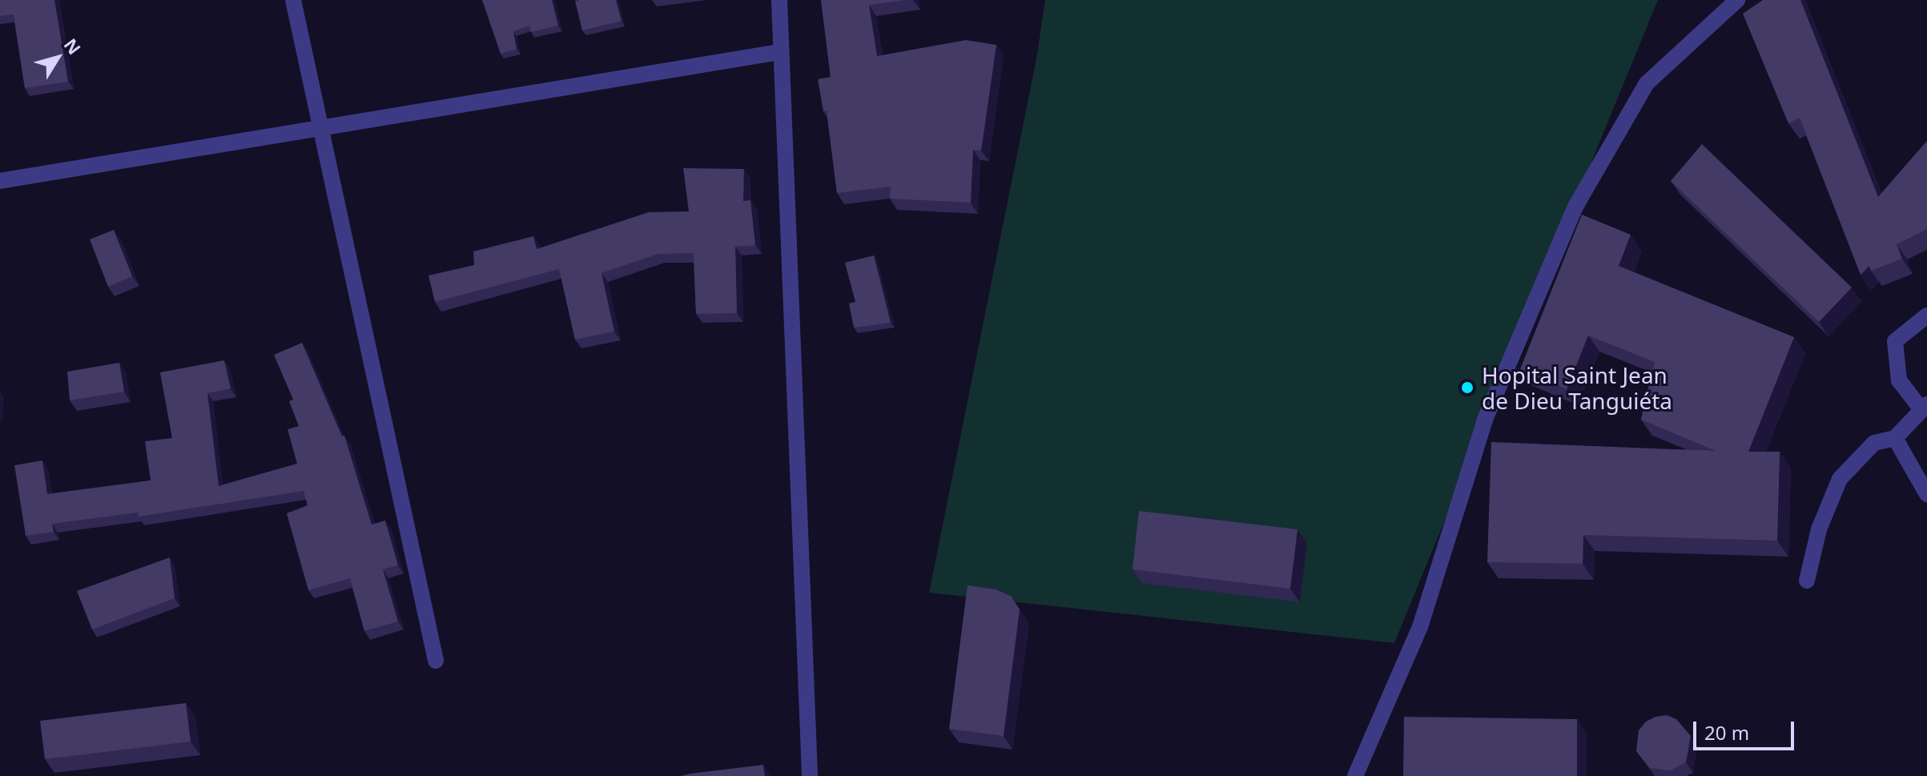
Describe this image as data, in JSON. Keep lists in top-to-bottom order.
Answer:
{
  "places": ["Hopital Saint Jean de Dieu Tanguiéta"],
  "scale_bar": "20 m",
  "north": "top right"
}
